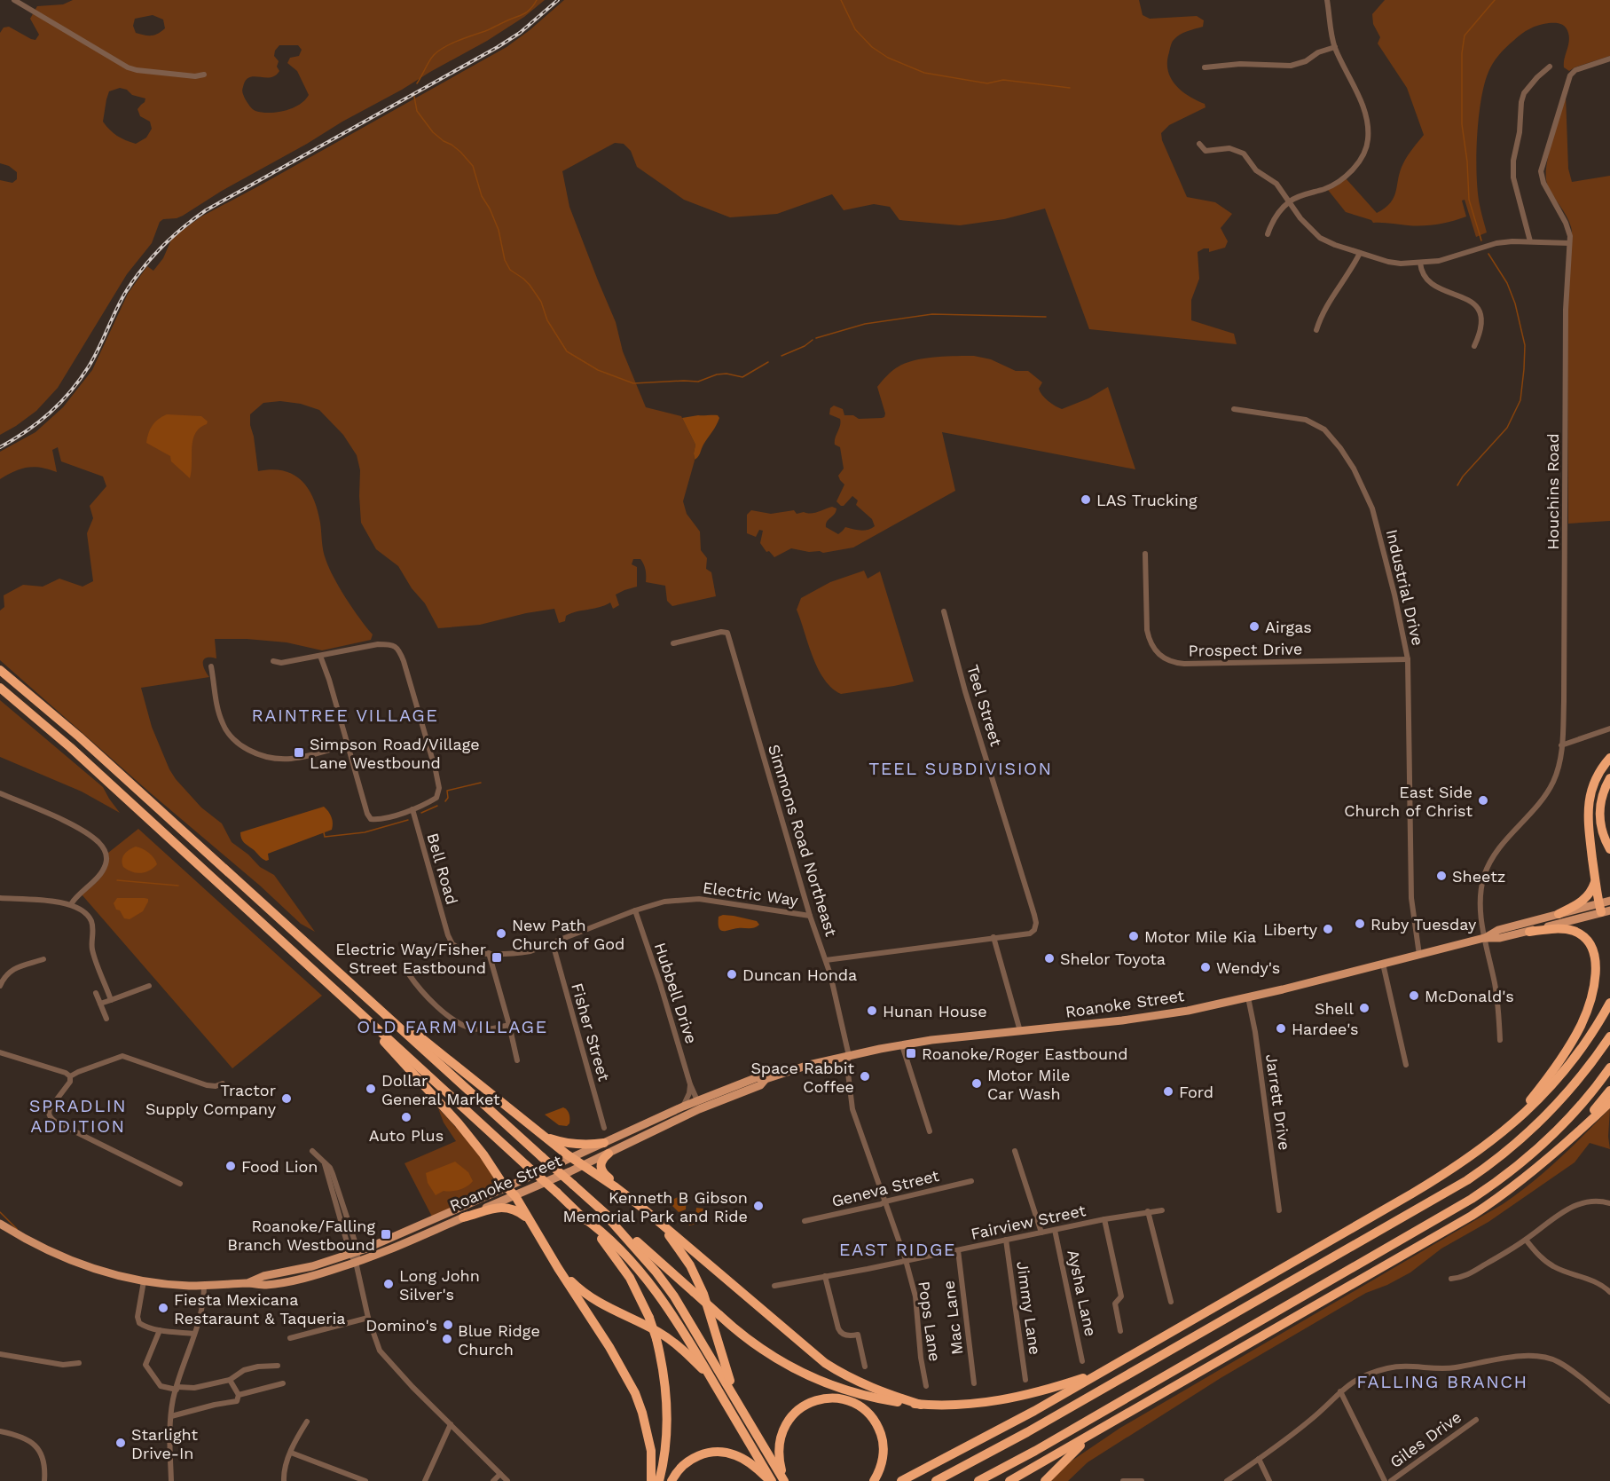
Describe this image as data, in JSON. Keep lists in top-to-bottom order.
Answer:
{
  "streets": {
    "main road": ["Roanoke Street"],
    "street": [
      "Houchins Road",
      "Industrial Drive",
      "Prospect Drive",
      "Teel Street",
      "Simmons Road Northeast",
      "Bell Road",
      "Electric Way",
      "Hubbell Drive",
      "Fisher Street",
      "Jarrett Drive",
      "Geneva Street",
      "Fairview Street",
      "Aysha Lane",
      "Jimmy Lane",
      "Mac Lane",
      "Pops Lane",
      "Giles Drive"
    ]
  },
  "crossings": [
    ["Houchins Road", "Roanoke Street"],
    ["Industrial Drive", "Prospect Drive"],
    ["Industrial Drive", "Roanoke Street"],
    ["Simmons Road Northeast", "Electric Way"],
    ["Simmons Road Northeast", "Roanoke Street"],
    ["Simmons Road Northeast", "Geneva Street"],
    ["Simmons Road Northeast", "Pops Lane"],
    ["Bell Road", "Electric Way"],
    ["Electric Way", "Hubbell Drive"],
    ["Electric Way", "Fisher Street"],
    ["Hubbell Drive", "Roanoke Street"],
    ["Roanoke Street", "Jarrett Drive"],
    ["Geneva Street", "Pops Lane"],
    ["Fairview Street", "Aysha Lane"],
    ["Fairview Street", "Jimmy Lane"],
    ["Fairview Street", "Mac Lane"],
    ["Fairview Street", "Pops Lane"]
  ],
  "districts": [
    "RAINTREE VILLAGE",
    "TEEL SUBDIVISION",
    "OLD FARM VILLAGE",
    "SPRADLIN ADDITION",
    "EAST RIDGE",
    "FALLING BRANCH"
  ],
  "places": {
    "other": [
      "LAS Trucking",
      "Airgas",
      "East Side Church of Christ",
      "Sheetz",
      "Ruby Tuesday",
      "Liberty",
      "New Path Church of God",
      "Motor Mile Kia",
      "Shelor Toyota",
      "Wendy's",
      "Duncan Honda",
      "McDonald's",
      "Shell",
      "Hunan House",
      "Hardee's",
      "Space Rabbit Coffee",
      "Motor Mile Car Wash",
      "Dollar General Market",
      "Ford",
      "Tractor Supply Company",
      "Auto Plus",
      "Food Lion",
      "Kenneth B Gibson Memorial Park and Ride",
      "Long John Silver's",
      "Fiesta Mexicana Restaraunt & Taqueria",
      "Domino's",
      "Blue Ridge Church",
      "Starlight Drive-In"
    ],
    "transit": [
      "Simpson Road/Village Lane Westbound",
      "Electric Way/Fisher Street Eastbound",
      "Roanoke/Roger Eastbound",
      "Roanoke/Falling Branch Westbound"
    ]
  }
}
